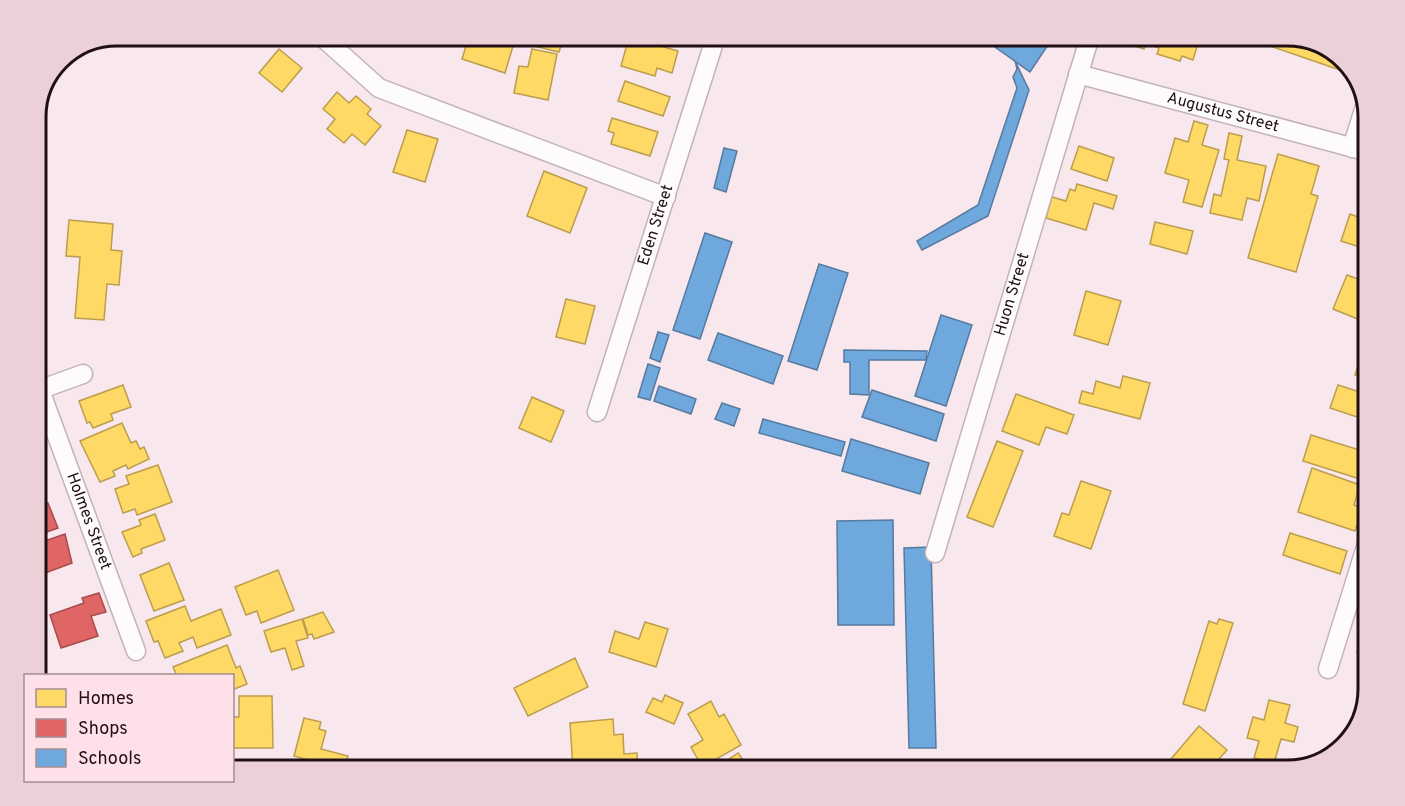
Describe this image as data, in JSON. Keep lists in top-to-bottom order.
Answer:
{
  "streets": {
    "street": [
      "Augustus Street",
      "Eden Street",
      "Huon Street",
      "Holmes Street"
    ]
  },
  "crossings": [
    ["Augustus Street", "Huon Street"]
  ],
  "legend": ["Homes", "Shops", "Schools"]
}
